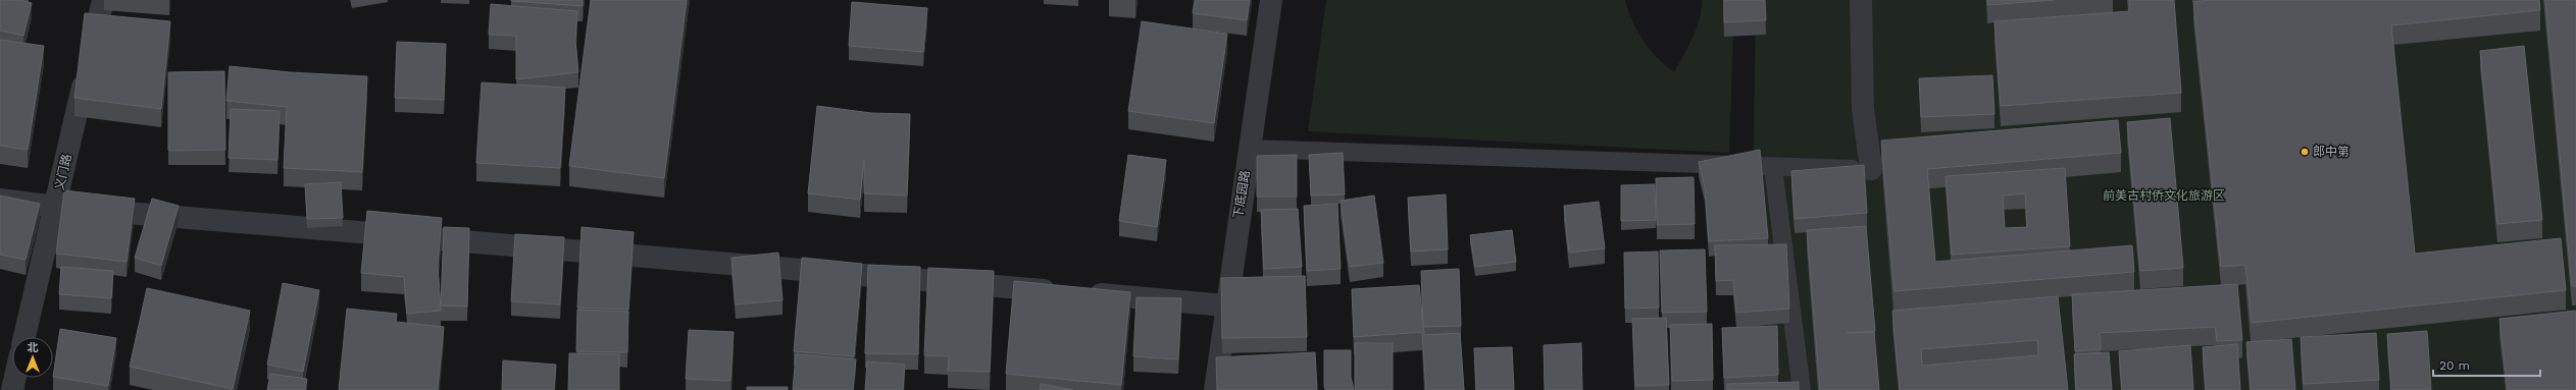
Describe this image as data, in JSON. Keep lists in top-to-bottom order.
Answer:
{
  "streets": {
    "street": ["义门路", "下底园路"]
  },
  "parks": ["前美古村侨文化旅游区"],
  "places": ["郎中第"],
  "scale_bar": "20 m",
  "north": "top"
}
